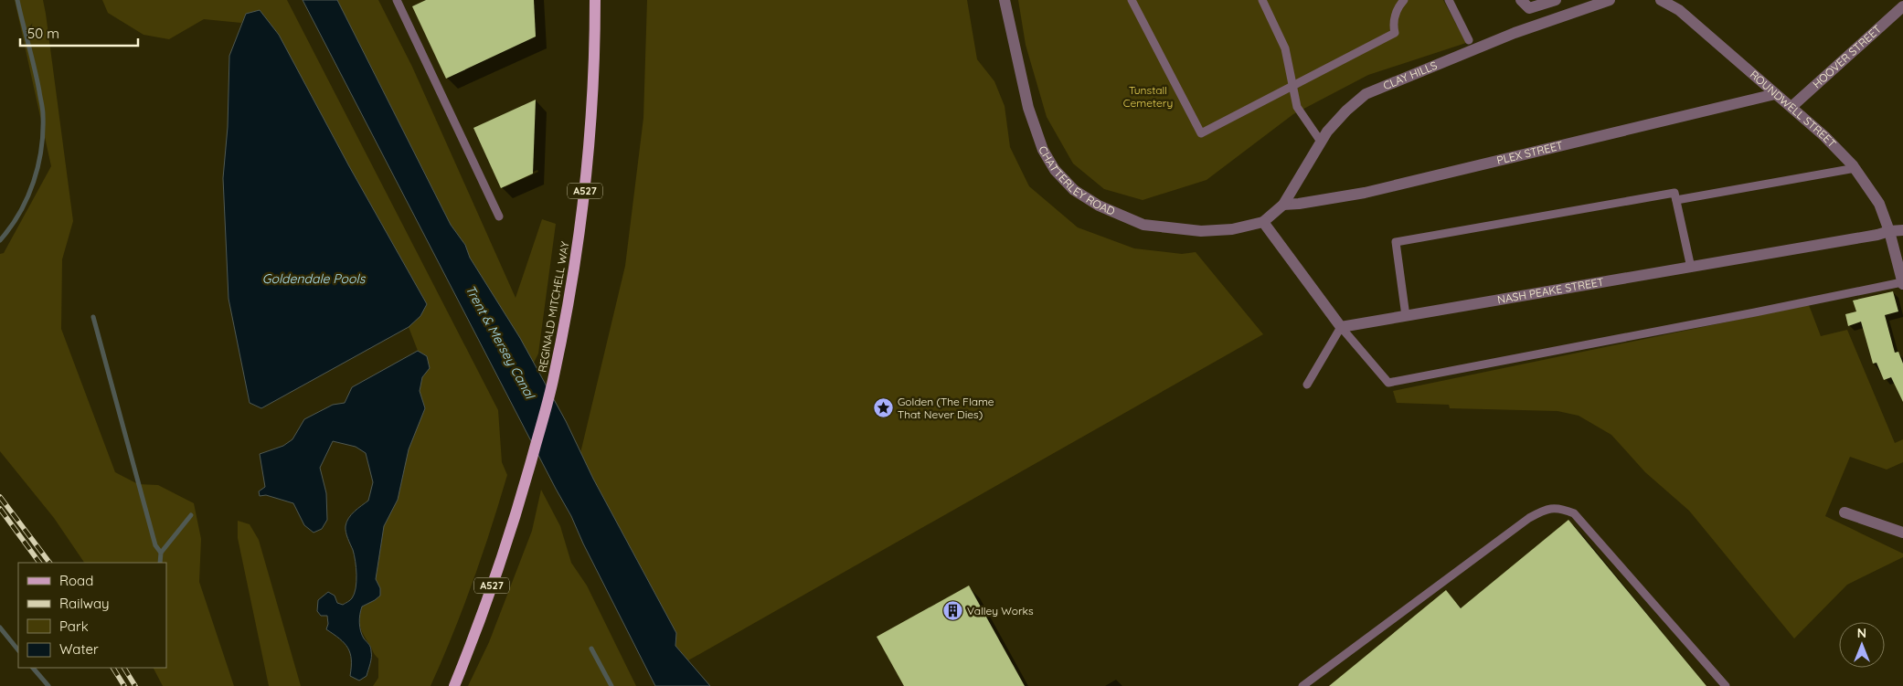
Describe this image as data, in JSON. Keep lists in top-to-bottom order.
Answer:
{
  "streets": {
    "main road": ["A527", "REGINALD MITCHELL WAY"],
    "street": [
      "HOOVER STREET",
      "CLAY HILLS",
      "ROUNDWELL STREET",
      "PLEX STREET",
      "CHATTERLEY ROAD",
      "NASH PEAKE STREET"
    ]
  },
  "crossings": [
    ["HOOVER STREET", "ROUNDWELL STREET"],
    ["CLAY HILLS", "PLEX STREET"],
    ["CLAY HILLS", "CHATTERLEY ROAD"],
    ["ROUNDWELL STREET", "PLEX STREET"],
    ["ROUNDWELL STREET", "NASH PEAKE STREET"]
  ],
  "water": ["Goldendale Pools", "Trent & Mersey Canal"],
  "parks": ["Tunstall Cemetery"],
  "places": {
    "place": ["Golden (The Flame That Never Dies)"],
    "building": ["Valley Works"]
  },
  "legend": [
    "Road",
    "Railway",
    "Park",
    "Water"
  ],
  "scale_bar": "50 m",
  "north": "top"
}
